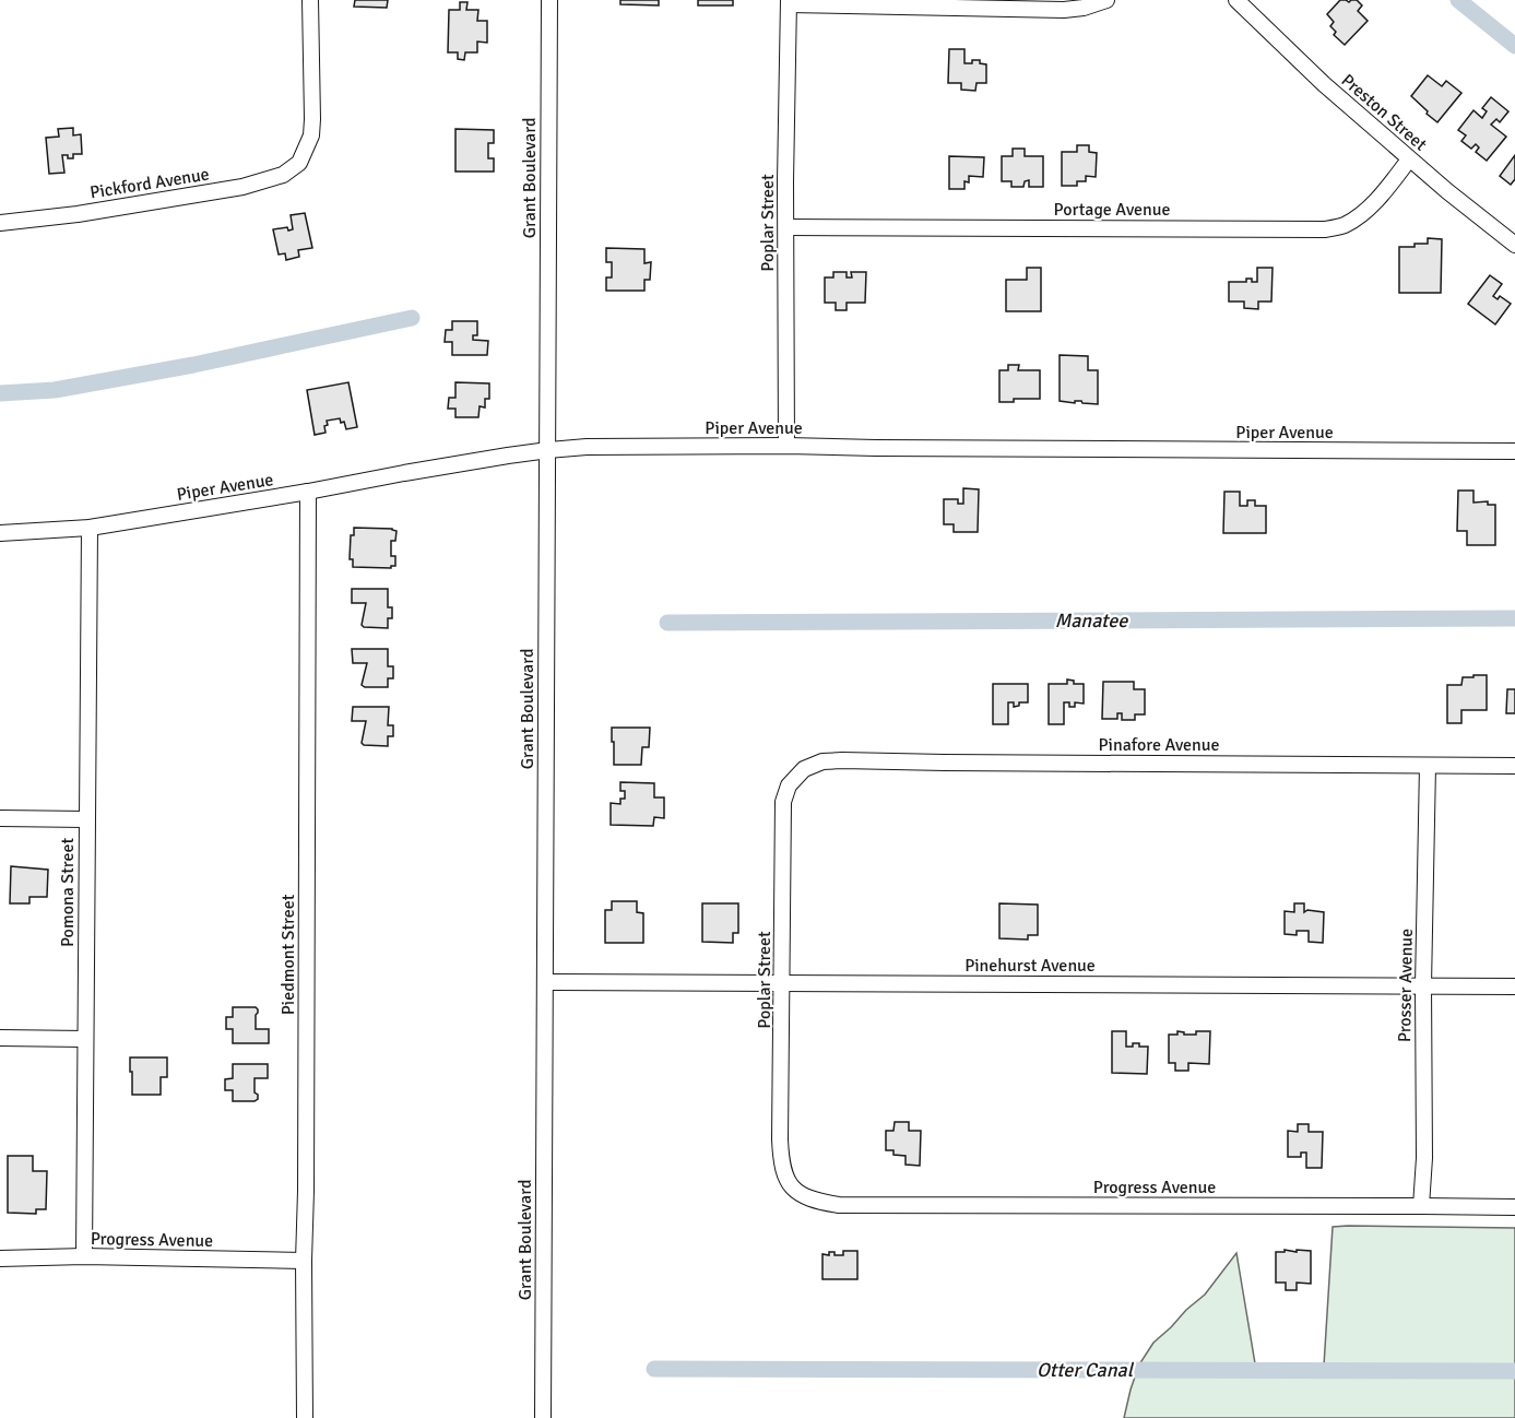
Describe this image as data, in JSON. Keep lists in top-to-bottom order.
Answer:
{
  "streets": {
    "street": [
      "Preston Street",
      "Grant Boulevard",
      "Pickford Avenue",
      "Portage Avenue",
      "Poplar Street",
      "Piper Avenue",
      "Pinafore Avenue",
      "Pomona Street",
      "Piedmont Street",
      "Pinehurst Avenue",
      "Prosser Avenue",
      "Progress Avenue"
    ]
  },
  "crossings": [
    ["Preston Street", "Portage Avenue"],
    ["Grant Boulevard", "Piper Avenue"],
    ["Grant Boulevard", "Pinehurst Avenue"],
    ["Portage Avenue", "Poplar Street"],
    ["Poplar Street", "Piper Avenue"],
    ["Poplar Street", "Pinafore Avenue"],
    ["Poplar Street", "Pinehurst Avenue"],
    ["Poplar Street", "Progress Avenue"],
    ["Piper Avenue", "Pomona Street"],
    ["Piper Avenue", "Piedmont Street"],
    ["Pinafore Avenue", "Prosser Avenue"],
    ["Pomona Street", "Progress Avenue"],
    ["Piedmont Street", "Progress Avenue"],
    ["Pinehurst Avenue", "Prosser Avenue"],
    ["Prosser Avenue", "Progress Avenue"]
  ],
  "water": ["Manatee", "Otter Canal"]
}
